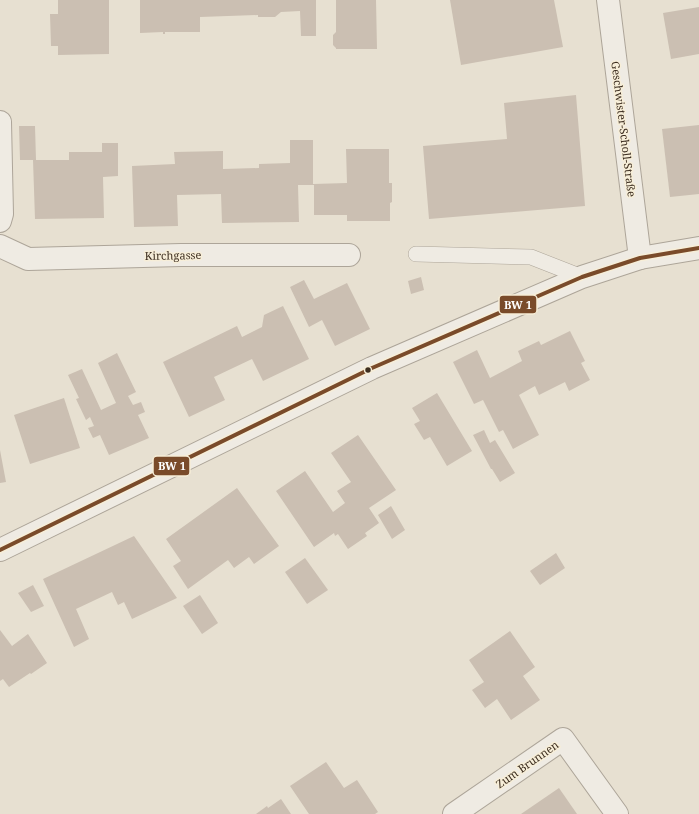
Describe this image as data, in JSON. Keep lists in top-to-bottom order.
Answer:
{
  "streets": {
    "street": ["Geschwister-Scholl-Straße", "Kirchgasse", "Zum Brunnen"]
  }
}
